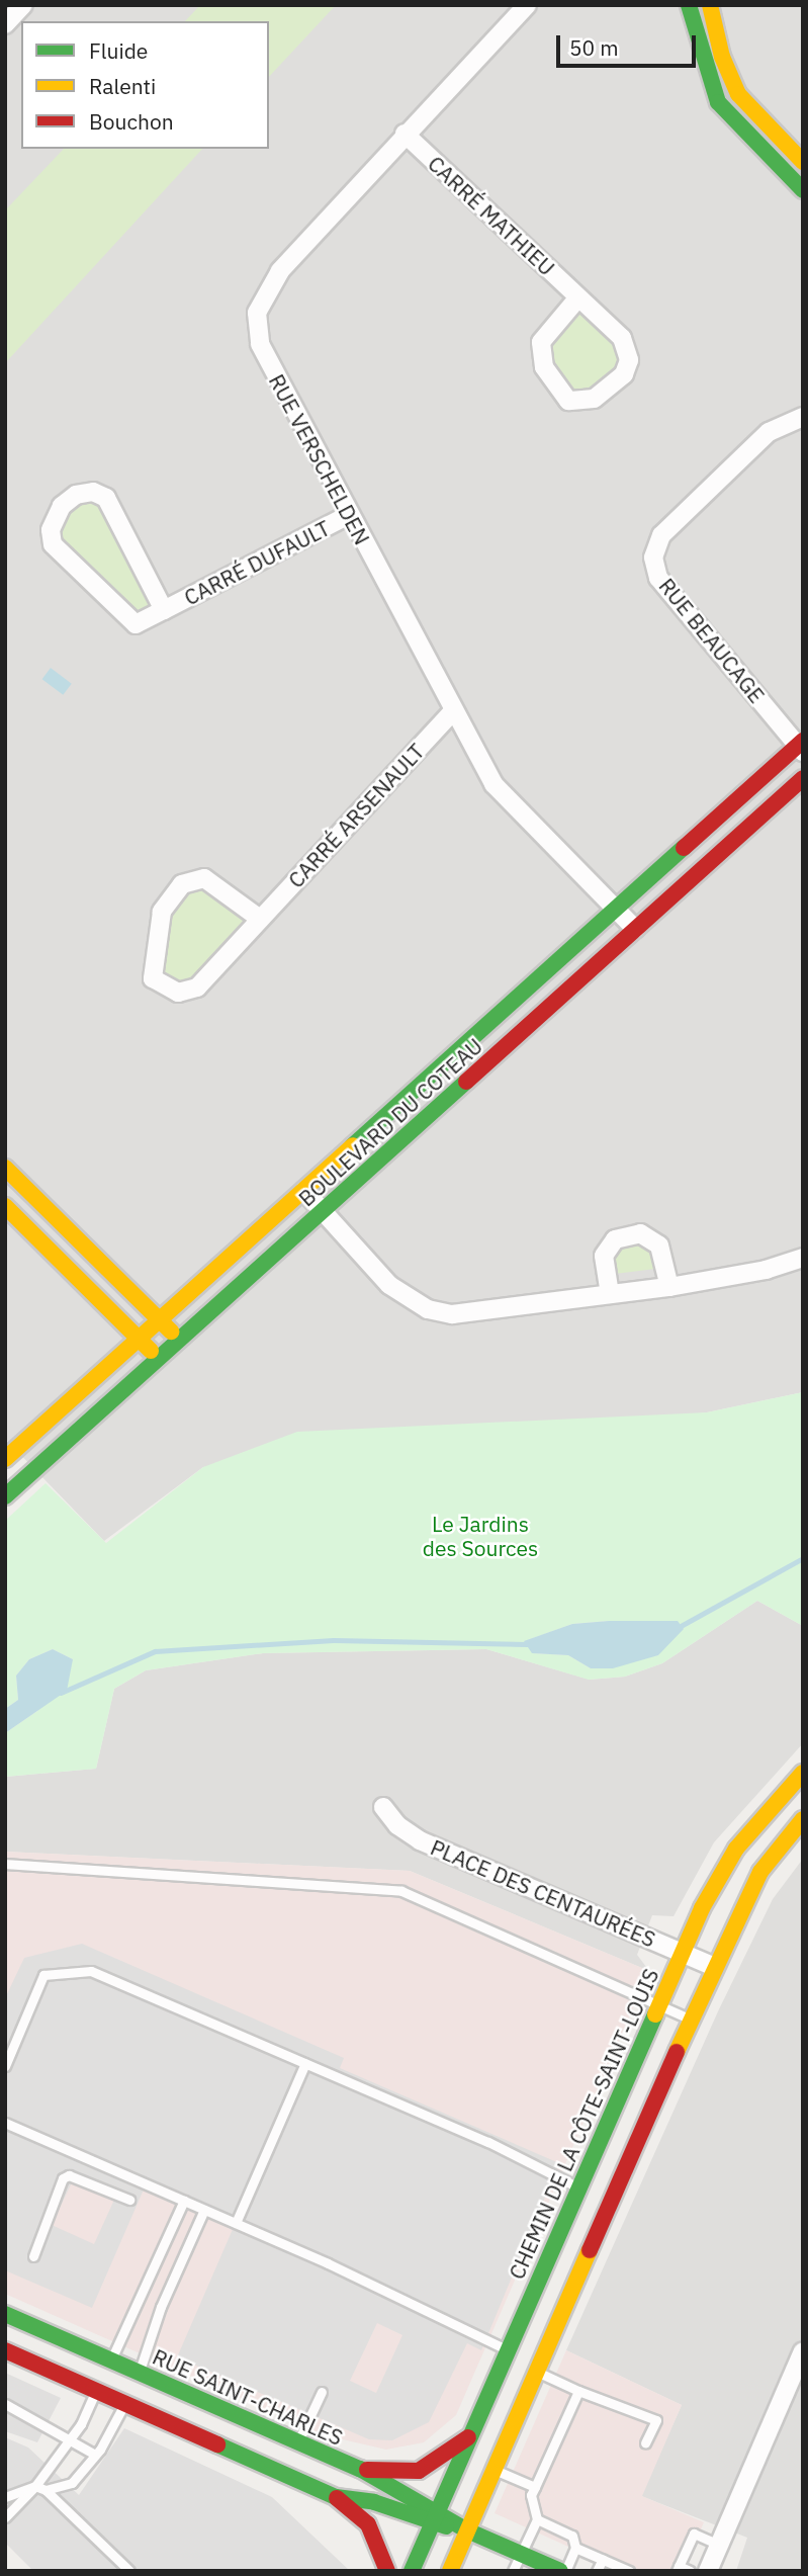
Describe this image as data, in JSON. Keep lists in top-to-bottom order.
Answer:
{
  "streets": {
    "street": [
      "CARRÉ MATHIEU",
      "RUE VERSCHELDEN",
      "CARRÉ DUFAULT",
      "RUE BEAUCAGE",
      "CARRÉ ARSENAULT",
      "BOULEVARD DU COTEAU",
      "PLACE DES CENTAURÉES",
      "CHEMIN DE LA CÔTE-SAINT-LOUIS",
      "RUE SAINT-CHARLES"
    ]
  },
  "crossings": [
    ["CARRÉ MATHIEU", "RUE VERSCHELDEN"],
    ["RUE VERSCHELDEN", "CARRÉ DUFAULT"],
    ["RUE VERSCHELDEN", "CARRÉ ARSENAULT"],
    ["RUE VERSCHELDEN", "BOULEVARD DU COTEAU"],
    ["RUE BEAUCAGE", "BOULEVARD DU COTEAU"],
    ["PLACE DES CENTAURÉES", "CHEMIN DE LA CÔTE-SAINT-LOUIS"],
    ["CHEMIN DE LA CÔTE-SAINT-LOUIS", "RUE SAINT-CHARLES"]
  ],
  "parks": ["Le Jardins des Sources"],
  "legend": ["Fluide", "Ralenti", "Bouchon"],
  "scale_bar": "50 m"
}
